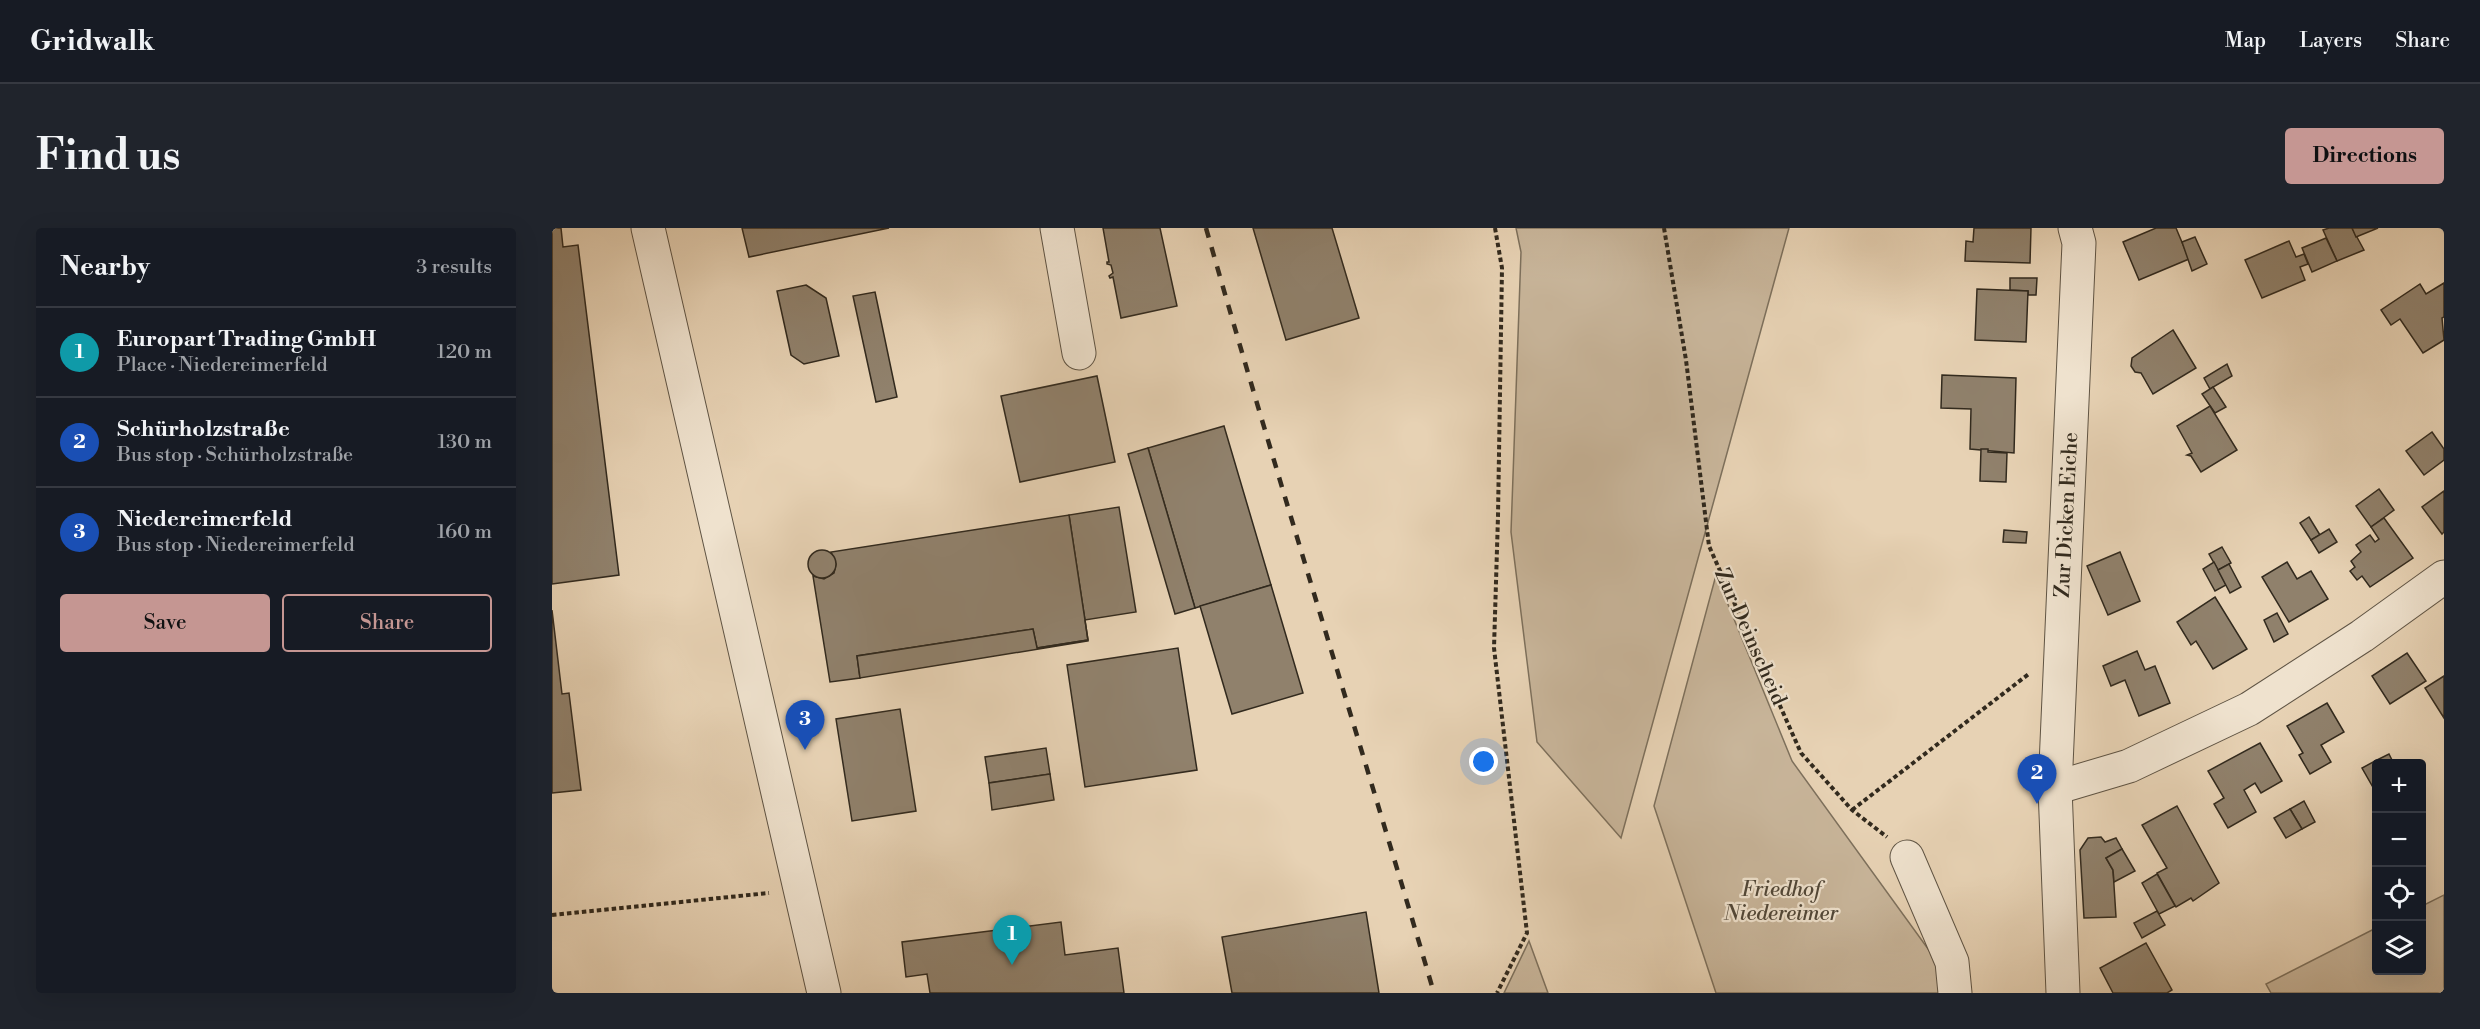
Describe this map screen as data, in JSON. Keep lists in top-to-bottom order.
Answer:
{
  "streets": {
    "street": ["Zur Dicken Eiche"],
    "path": ["Zur Deinscheid"]
  },
  "parks": ["Friedhof Niedereimer"],
  "page": {
    "header": "Gridwalk",
    "nav": ["Map", "Layers", "Share"],
    "buttons": [
      "Directions",
      ["Save", "Share"]
    ],
    "title": "Find us",
    "heading": ["Nearby", "3 results"],
    "list": [
      {
        "mark": "1",
        "name": "Europart Trading GmbH",
        "note": "Place · Niedereimerfeld",
        "value": "120 m"
      },
      {
        "mark": "2",
        "name": "Schürholzstraße",
        "note": "Bus stop · Schürholzstraße",
        "value": "130 m"
      },
      {
        "mark": "3",
        "name": "Niedereimerfeld",
        "note": "Bus stop · Niedereimerfeld",
        "value": "160 m"
      }
    ],
    "pins": ["3", "2", "1"],
    "map_buttons": ["+", "−"]
  }
}
